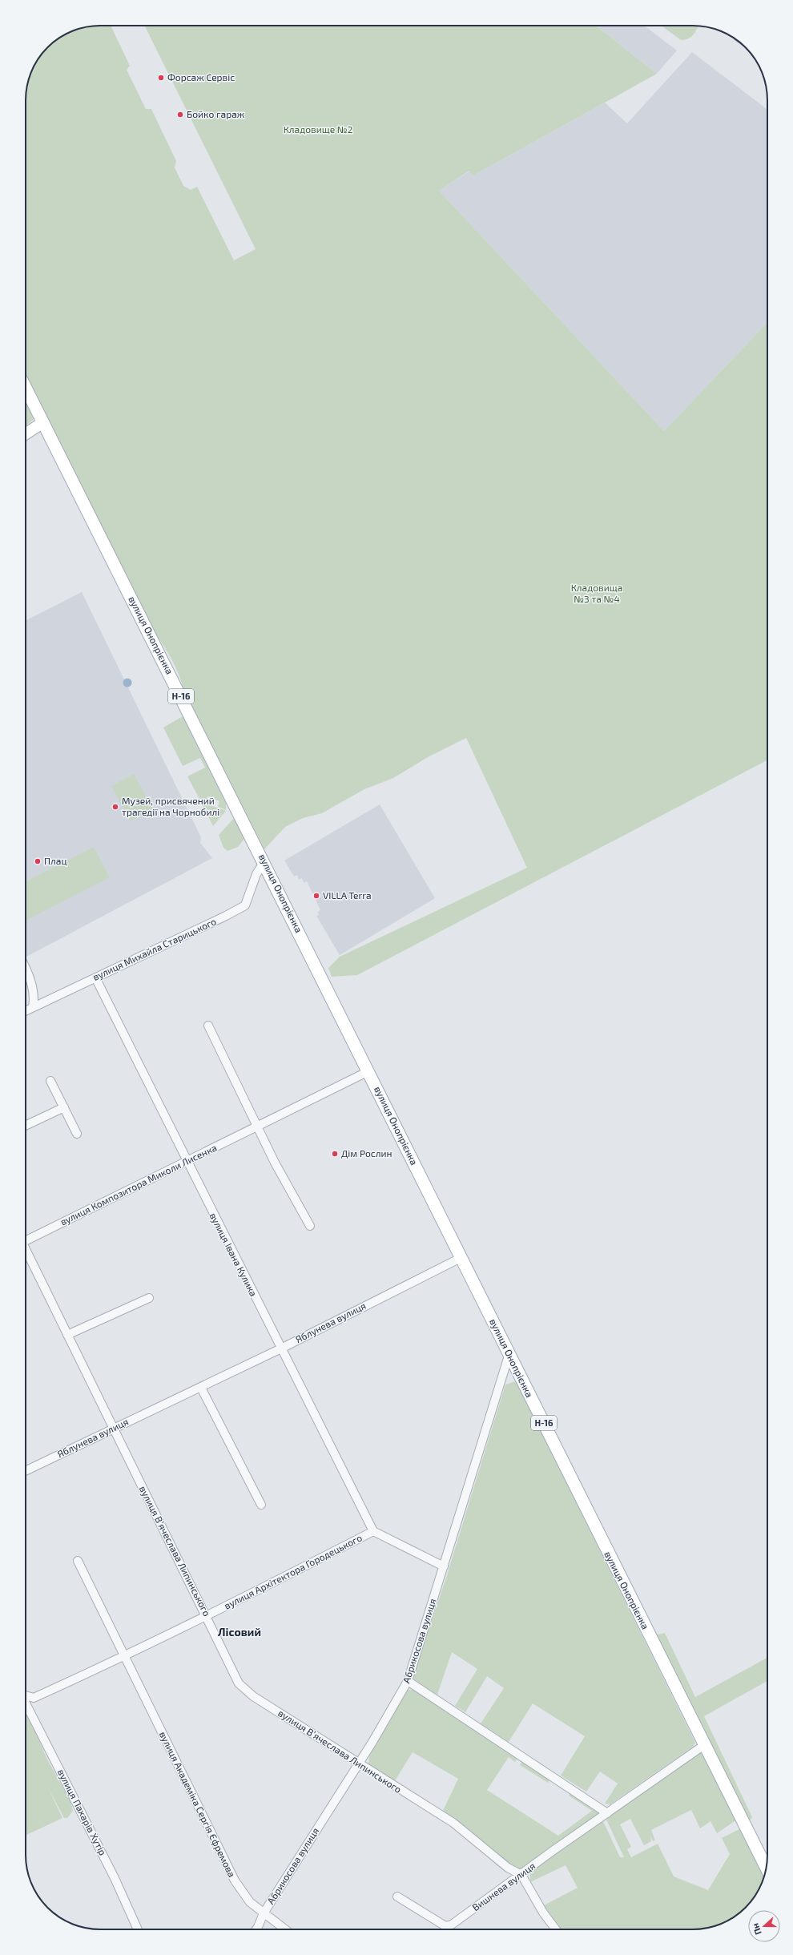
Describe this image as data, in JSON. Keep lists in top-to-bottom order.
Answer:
{
  "streets": {
    "main road": ["вулиця Онопрієнка", "Н-16"],
    "street": [
      "вулиця Михайла Старицького",
      "вулиця Композитора Миколи Лисенка",
      "вулиця Івана Кулика",
      "Яблунева вулиця",
      "вулиця Вʼячеслава Липинського",
      "вулиця Архітектора Городецького",
      "Абрикосова вулиця",
      "вулиця Академіка Сергія Єфремова",
      "вулиця Пахарів Хутір",
      "Вишнева вулиця"
    ]
  },
  "crossings": [
    ["вулиця Онопрієнка", "вулиця Михайла Старицького"],
    ["вулиця Онопрієнка", "вулиця Композитора Миколи Лисенка"],
    ["вулиця Онопрієнка", "Яблунева вулиця"],
    ["вулиця Онопрієнка", "Абрикосова вулиця"],
    ["вулиця Онопрієнка", "Вишнева вулиця"],
    ["вулиця Михайла Старицького", "вулиця Івана Кулика"],
    ["вулиця Композитора Миколи Лисенка", "вулиця Івана Кулика"],
    ["вулиця Івана Кулика", "Яблунева вулиця"],
    ["вулиця Івана Кулика", "вулиця Архітектора Городецького"],
    ["Яблунева вулиця", "вулиця Вʼячеслава Липинського"],
    ["вулиця Вʼячеслава Липинського", "вулиця Архітектора Городецького"],
    ["вулиця Вʼячеслава Липинського", "Абрикосова вулиця"],
    ["вулиця Вʼячеслава Липинського", "Вишнева вулиця"],
    ["вулиця Архітектора Городецького", "Абрикосова вулиця"],
    ["вулиця Архітектора Городецького", "вулиця Академіка Сергія Єфремова"],
    ["Абрикосова вулиця", "вулиця Академіка Сергія Єфремова"]
  ],
  "districts": ["Лісовий"],
  "parks": ["Кладовище №2", "Кладовища №3 та №4"],
  "places": [
    "Форсаж Сервіс",
    "Бойко гараж",
    "Музей, присвячений трагедії на Чорнобилі",
    "Плац",
    "VILLA Terra",
    "Дім Рослин"
  ],
  "north": "left"
}
